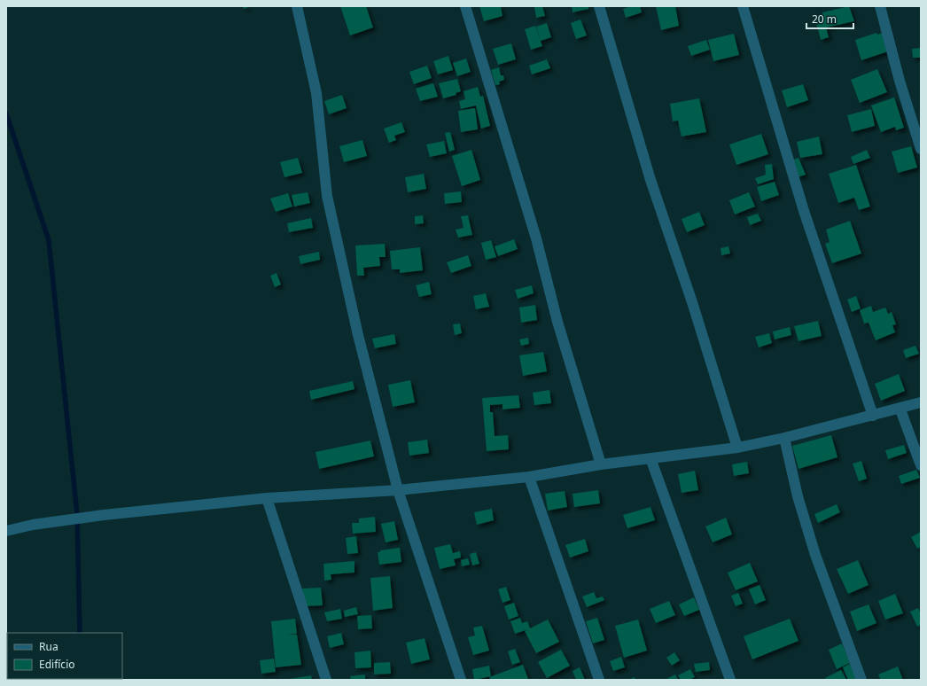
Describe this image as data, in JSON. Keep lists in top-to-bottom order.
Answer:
{
  "legend": ["Rua", "Edifício"],
  "scale_bar": "20 m"
}
